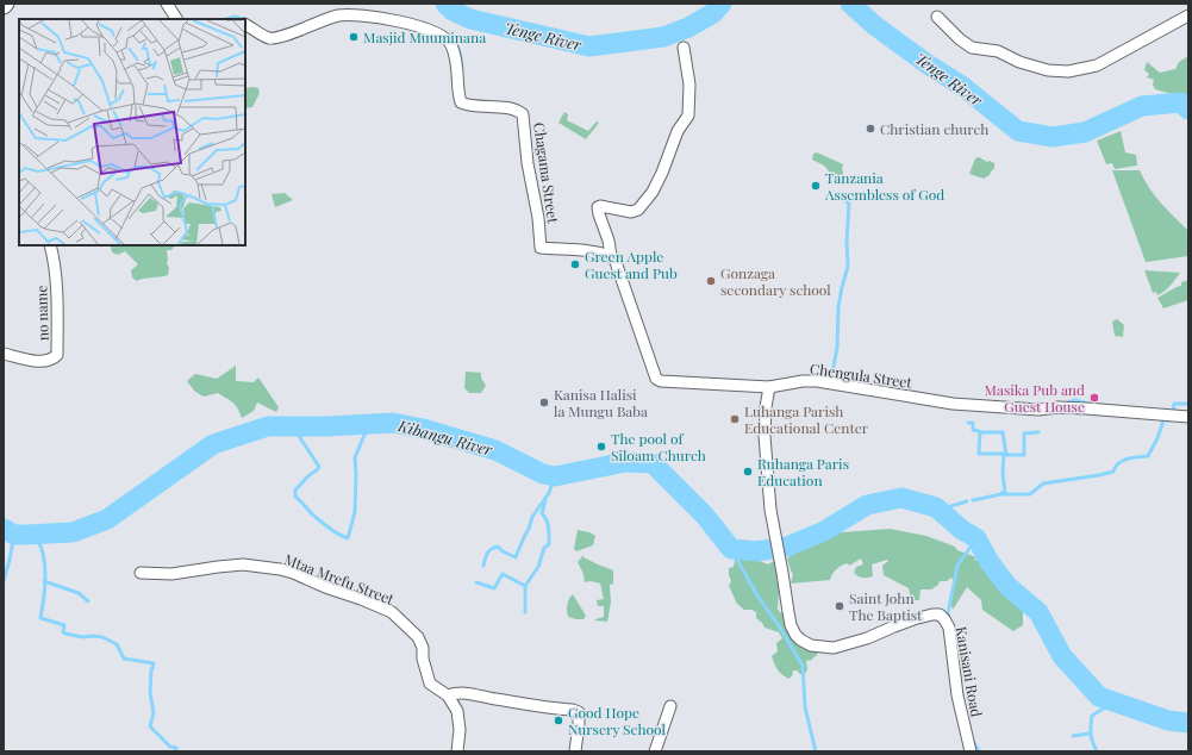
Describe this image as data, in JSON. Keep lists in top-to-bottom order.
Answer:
{
  "streets": {
    "street": [
      "Chagama Street",
      "no name",
      "Chengula Street",
      "Mtaa Mrefu Street",
      "Kanisani Road"
    ]
  },
  "crossings": [
    ["Chagama Street", "Chengula Street"],
    ["Chengula Street", "Kanisani Road"]
  ],
  "water": ["Tenge River", "Kibangu River"],
  "places": [
    "Masjid Muuminana",
    "Christian church",
    "Tanzania Assembless of God",
    "Green Apple Guest and Pub",
    "Gonzaga secondary school",
    "Masika Pub and Guest House",
    "Kanisa Halisi la Mungu Baba",
    "Luhanga Parish Educational Center",
    "The pool of Siloam Church",
    "Ruhanga Paris Education",
    "Saint John The Baptist",
    "Good Hope Nursery School"
  ]
}
